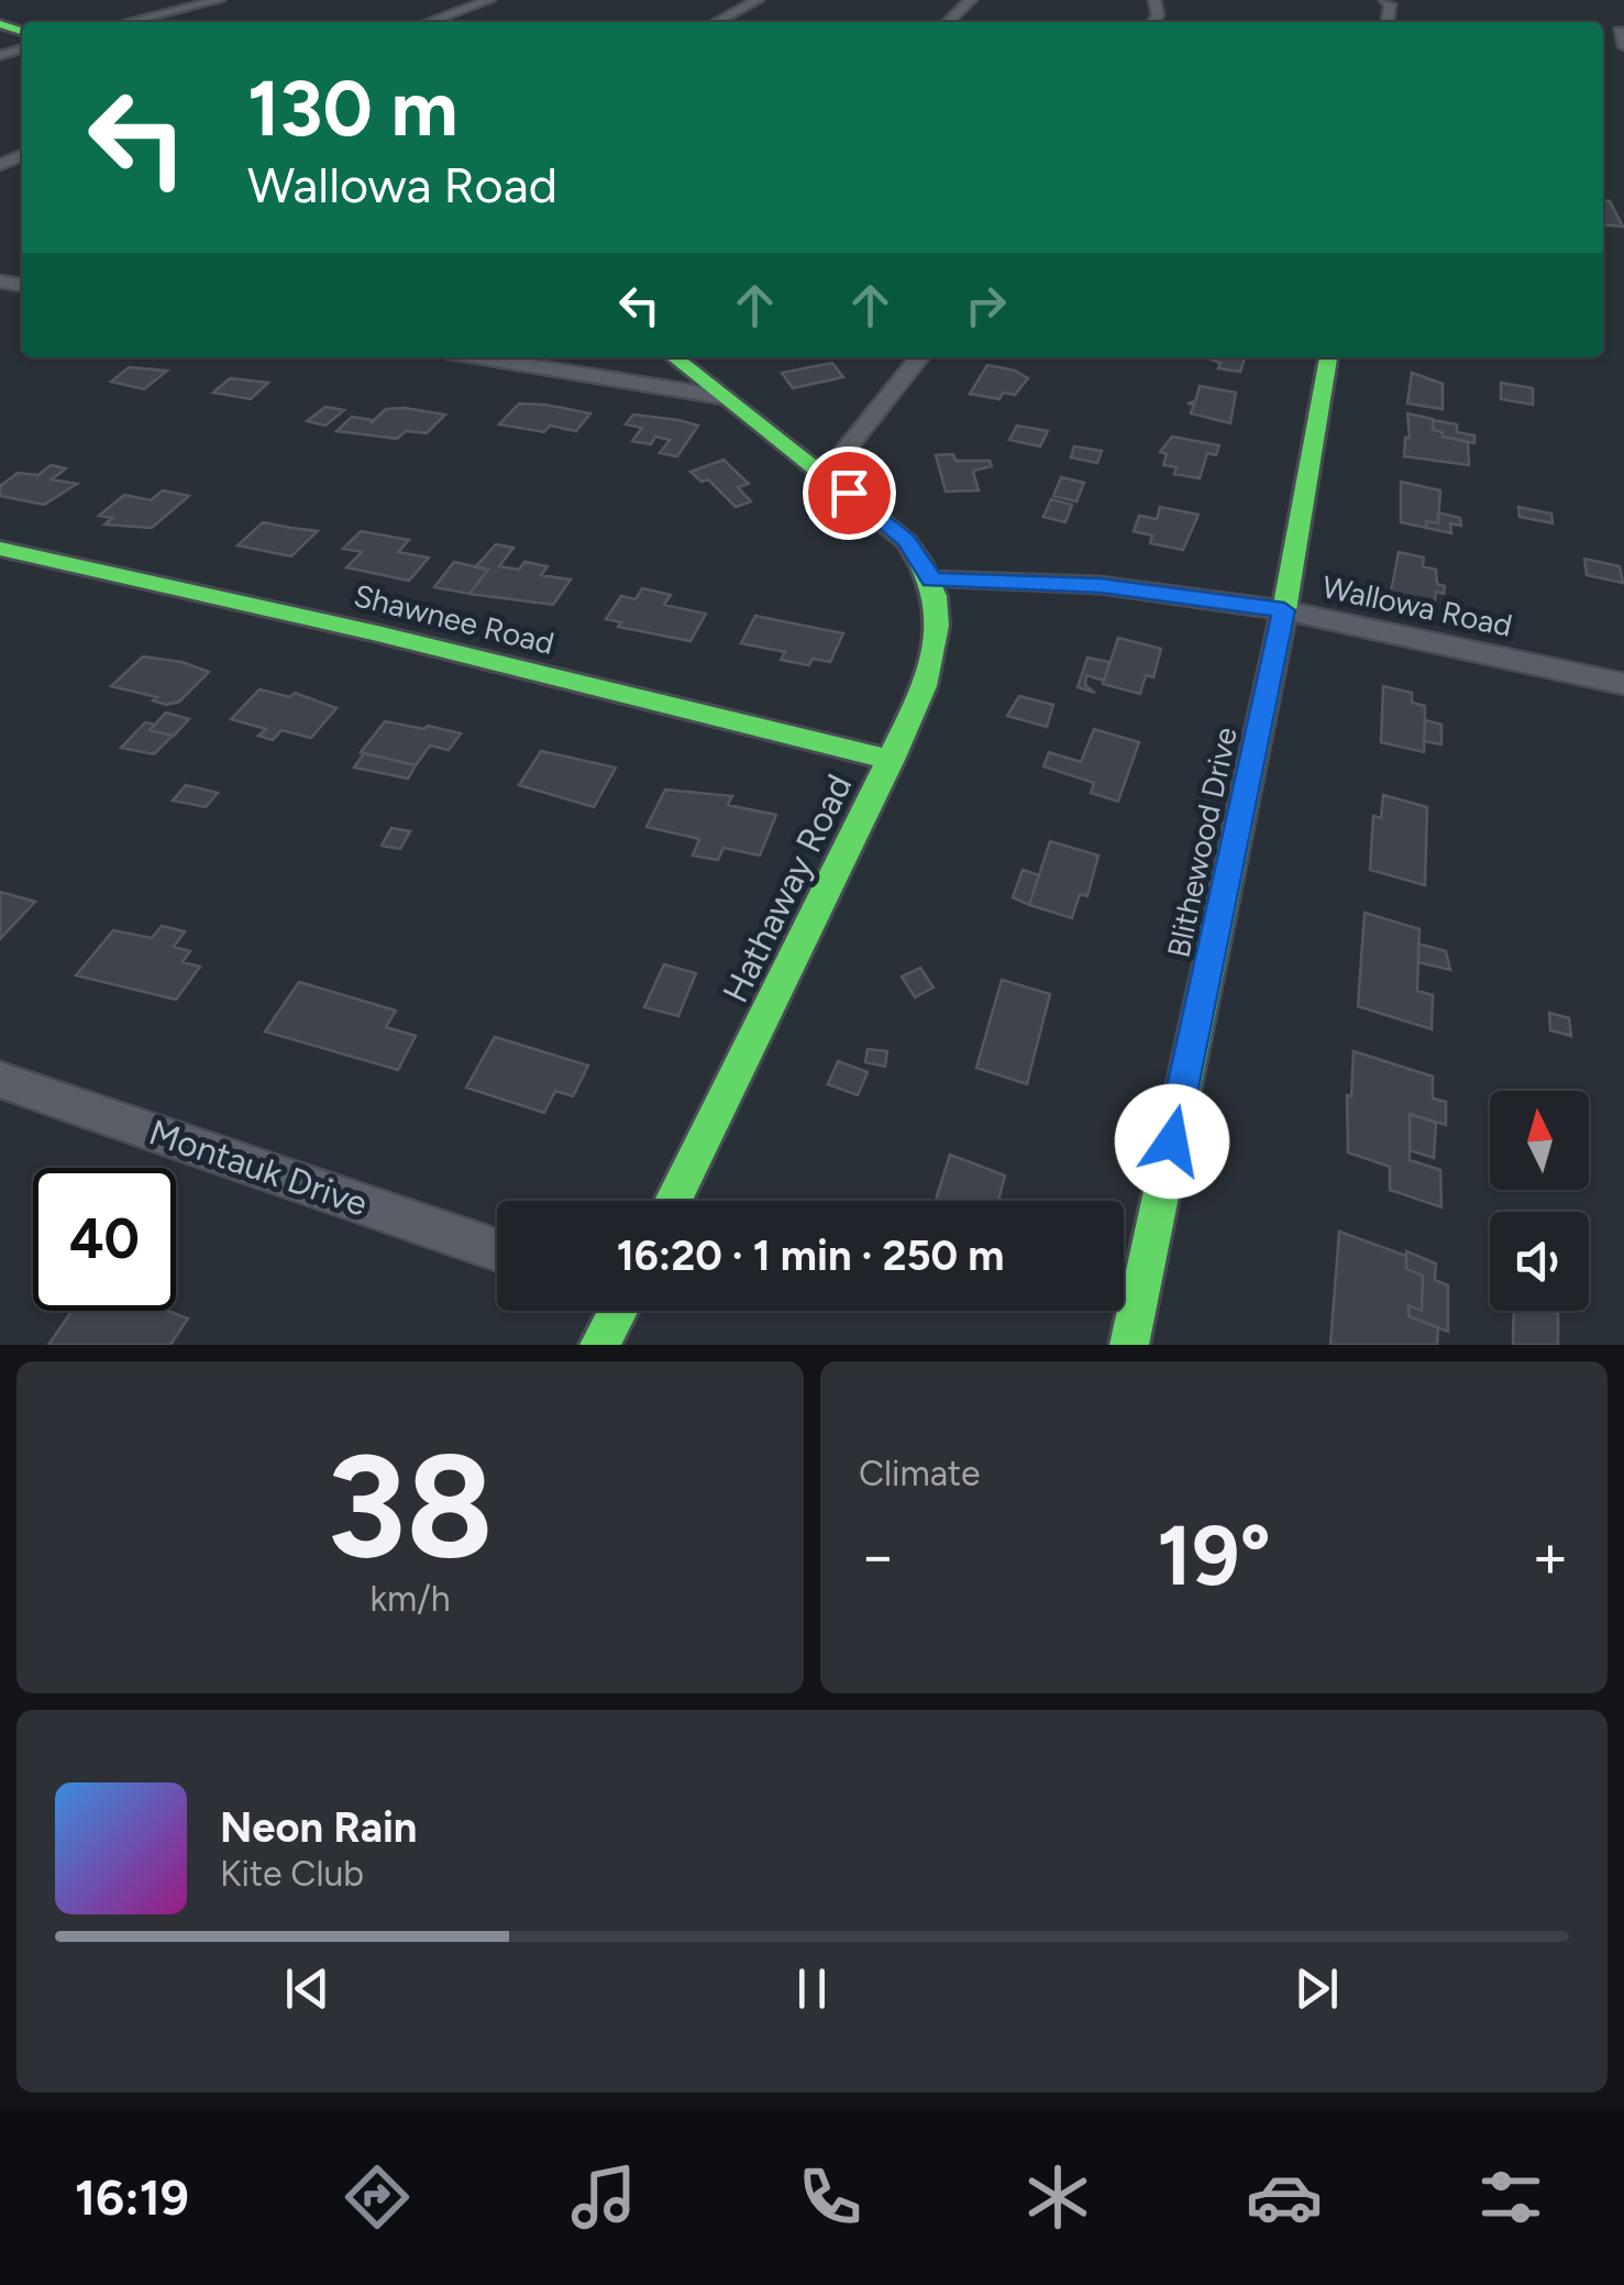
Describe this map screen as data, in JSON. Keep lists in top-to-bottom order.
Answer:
{
  "streets": {
    "street": [
      "Wallowa Road",
      "Shawnee Road",
      "Blithewood Drive",
      "Hathaway Road",
      "Montauk Drive"
    ]
  },
  "crossings": [
    ["Wallowa Road", "Blithewood Drive"],
    ["Wallowa Road", "Hathaway Road"],
    ["Shawnee Road", "Hathaway Road"]
  ],
  "north": "top",
  "page": {
    "turn": ["130 m", "Wallowa Road"],
    "limit": "40",
    "trip": "16:20 · 1 min · 250 m",
    "tile": [
      ["38", "km/h"],
      "Climate"
    ],
    "heat": ["−", "19°", "+"],
    "song": ["Neon Rain", "Kite Club"],
    "tabs": "16:19"
  }
}
